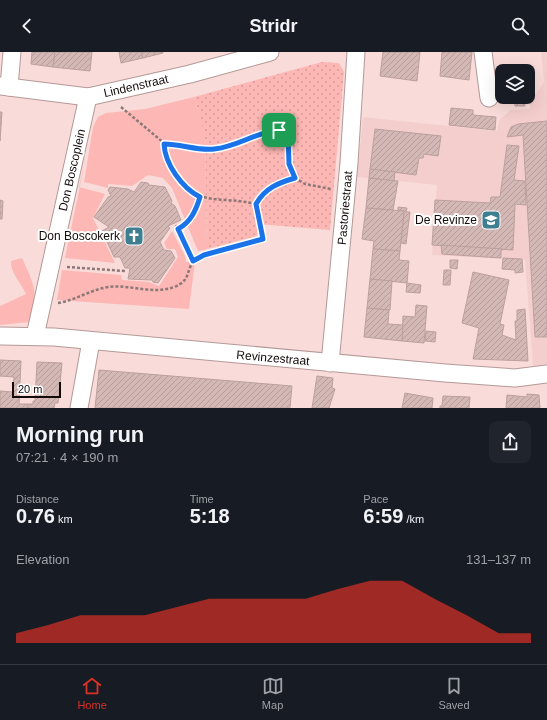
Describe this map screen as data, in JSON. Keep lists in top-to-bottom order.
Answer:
{
  "streets": {
    "street": [
      "Lindenstraat",
      "Don Boscoplein",
      "Pastoriestraat",
      "Revinzestraat"
    ]
  },
  "crossings": [
    ["Lindenstraat", "Don Boscoplein"],
    ["Don Boscoplein", "Revinzestraat"],
    ["Pastoriestraat", "Revinzestraat"]
  ],
  "places": {
    "school or university": ["De Revinze"],
    "church": ["Don Boscokerk"]
  },
  "scale_bar": "20 m",
  "page": {
    "header": "Stridr",
    "scale": "20 m",
    "heading": ["Morning run", "07:21 · 4 × 190 m"],
    "stats": [
      ["Distance", "0.76 km"],
      ["Time", "5:18"],
      ["Pace", "6:59 /km"]
    ],
    "chart": ["Elevation", "131–137 m"],
    "tabs": ["Home", "Map", "Saved"]
  }
}
